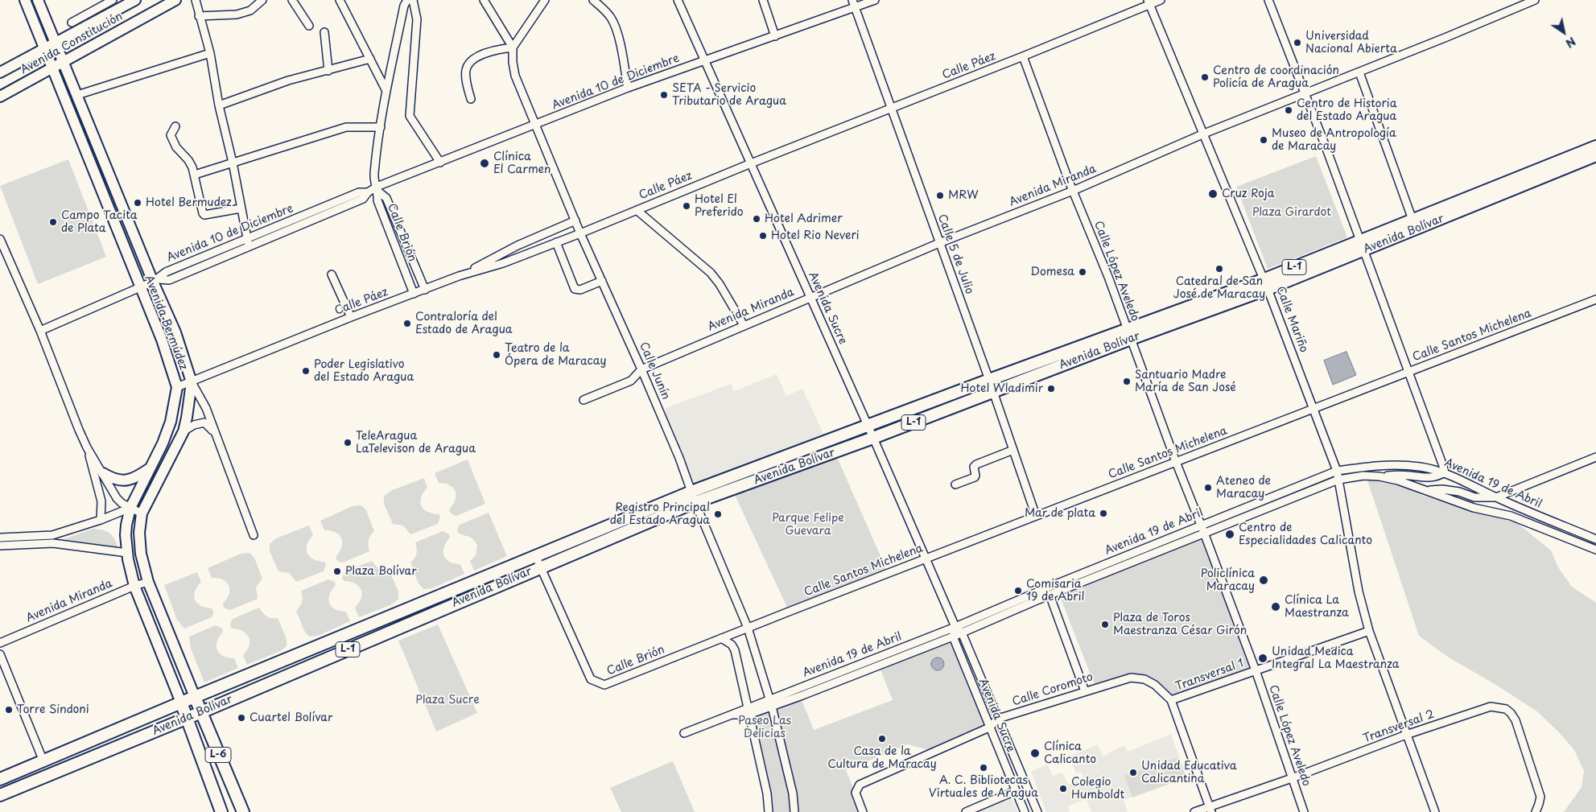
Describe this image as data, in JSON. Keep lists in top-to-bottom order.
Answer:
{
  "streets": {
    "main road": ["Avenida Bolívar", "L-1", "L-6"],
    "street": [
      "Avenida Constitución",
      "Calle Páez",
      "Avenida 10 de Diciembre",
      "Avenida Miranda",
      "Calle Brión",
      "Calle 5 de Julio",
      "Calle López Aveledo",
      "Avenida Sucre",
      "Calle Mariño",
      "Avenida Bermúdez",
      "Calle Santos Michelena",
      "Calle Junín",
      "Avenida 19 de Abril",
      "Transversal 1",
      "Calle Coromoto",
      "Transversal 2"
    ]
  },
  "crossings": [
    ["Avenida Constitución", "Avenida Bermúdez"],
    ["Calle Páez", "Calle Brión"],
    ["Calle Páez", "Calle 5 de Julio"],
    ["Calle Páez", "Calle López Aveledo"],
    ["Calle Páez", "Avenida Sucre"],
    ["Calle Páez", "Calle Mariño"],
    ["Calle Páez", "Avenida Bermúdez"],
    ["Calle Páez", "Calle Junín"],
    ["Avenida 10 de Diciembre", "Calle Brión"],
    ["Avenida 10 de Diciembre", "Calle 5 de Julio"],
    ["Avenida 10 de Diciembre", "Avenida Sucre"],
    ["Avenida 10 de Diciembre", "Avenida Bermúdez"],
    ["Avenida 10 de Diciembre", "Calle Junín"],
    ["Avenida Miranda", "Calle 5 de Julio"],
    ["Avenida Miranda", "Calle López Aveledo"],
    ["Avenida Miranda", "Avenida Sucre"],
    ["Avenida Miranda", "Calle Mariño"],
    ["Avenida Miranda", "Avenida Bermúdez"],
    ["Avenida Miranda", "Calle Junín"],
    ["Calle Brión", "Avenida Bolívar"],
    ["Calle Brión", "Calle Santos Michelena"],
    ["Calle Brión", "Calle Junín"],
    ["Avenida Bolívar", "Calle 5 de Julio"],
    ["Avenida Bolívar", "Calle López Aveledo"],
    ["Avenida Bolívar", "Avenida Sucre"],
    ["Avenida Bolívar", "Calle Mariño"],
    ["Avenida Bolívar", "Avenida Bermúdez"],
    ["Avenida Bolívar", "Calle Junín"],
    ["Avenida Bolívar", "L-6"],
    ["Calle 5 de Julio", "Calle Santos Michelena"],
    ["Calle López Aveledo", "Calle Santos Michelena"],
    ["Calle López Aveledo", "Avenida 19 de Abril"],
    ["Calle López Aveledo", "Transversal 1"],
    ["Calle López Aveledo", "Transversal 2"],
    ["Avenida Sucre", "Calle Santos Michelena"],
    ["Avenida Sucre", "Avenida 19 de Abril"],
    ["Avenida Sucre", "Calle Coromoto"],
    ["Calle Mariño", "Calle Santos Michelena"],
    ["Calle Mariño", "Avenida 19 de Abril"],
    ["Calle Mariño", "Transversal 1"],
    ["Calle Mariño", "Transversal 2"],
    ["Avenida Bermúdez", "L-6"],
    ["Calle Santos Michelena", "Calle Junín"],
    ["Calle Junín", "Avenida 19 de Abril"],
    ["Transversal 1", "Calle Coromoto"],
    ["Calle Coromoto", "Transversal 2"]
  ],
  "parks": [
    "Plaza Girardot",
    "Parque Felipe Guevara",
    "Plaza Sucre",
    "Paseo Las Delicias"
  ],
  "places": [
    "Universidad Nacional Abierta",
    "Centro de coordinación Policía de Aragua",
    "SETA - Servicio Tributario de Aragua",
    "Centro de Historia del Estado Aragua",
    "Museo de Antropología de Maracay",
    "Clínica El Carmen",
    "Cruz Roja",
    "MRW",
    "Hotel Bermudez",
    "Hotel El Preferido",
    "Hotel Adrimer",
    "Campo Tacita de Plata",
    "Hotel Rio Neveri",
    "Catedral de San José de Maracay",
    "Domesa",
    "Contraloría del Estado de Aragua",
    "Teatro de la Ópera de Maracay",
    "Poder Legislativo del Estado Aragua",
    "Santuario Madre María de San José",
    "Hotel Wladimir",
    "TeleAragua LaTelevison de Aragua",
    "Ateneo de Maracay",
    "Mar de plata",
    "Registro Principal del Estado Aragua",
    "Centro de Especialidades Calicanto",
    "Plaza Bolívar",
    "Policlínica Maracay",
    "Comisaria 19 de Abril",
    "Clínica La Maestranza",
    "Plaza de Toros Maestranza César Girón",
    "Unidad Medica Integral La Maestranza",
    "Torre Sindoni",
    "Cuartel Bolívar",
    "Casa de la Cultura de Maracay",
    "Clínica Calicanto",
    "A. C. Bibliotecas Virtuales de Aragua",
    "Unidad Educativa Calicantina",
    "Colegio Humboldt"
  ],
  "north": "bottom right"
}
